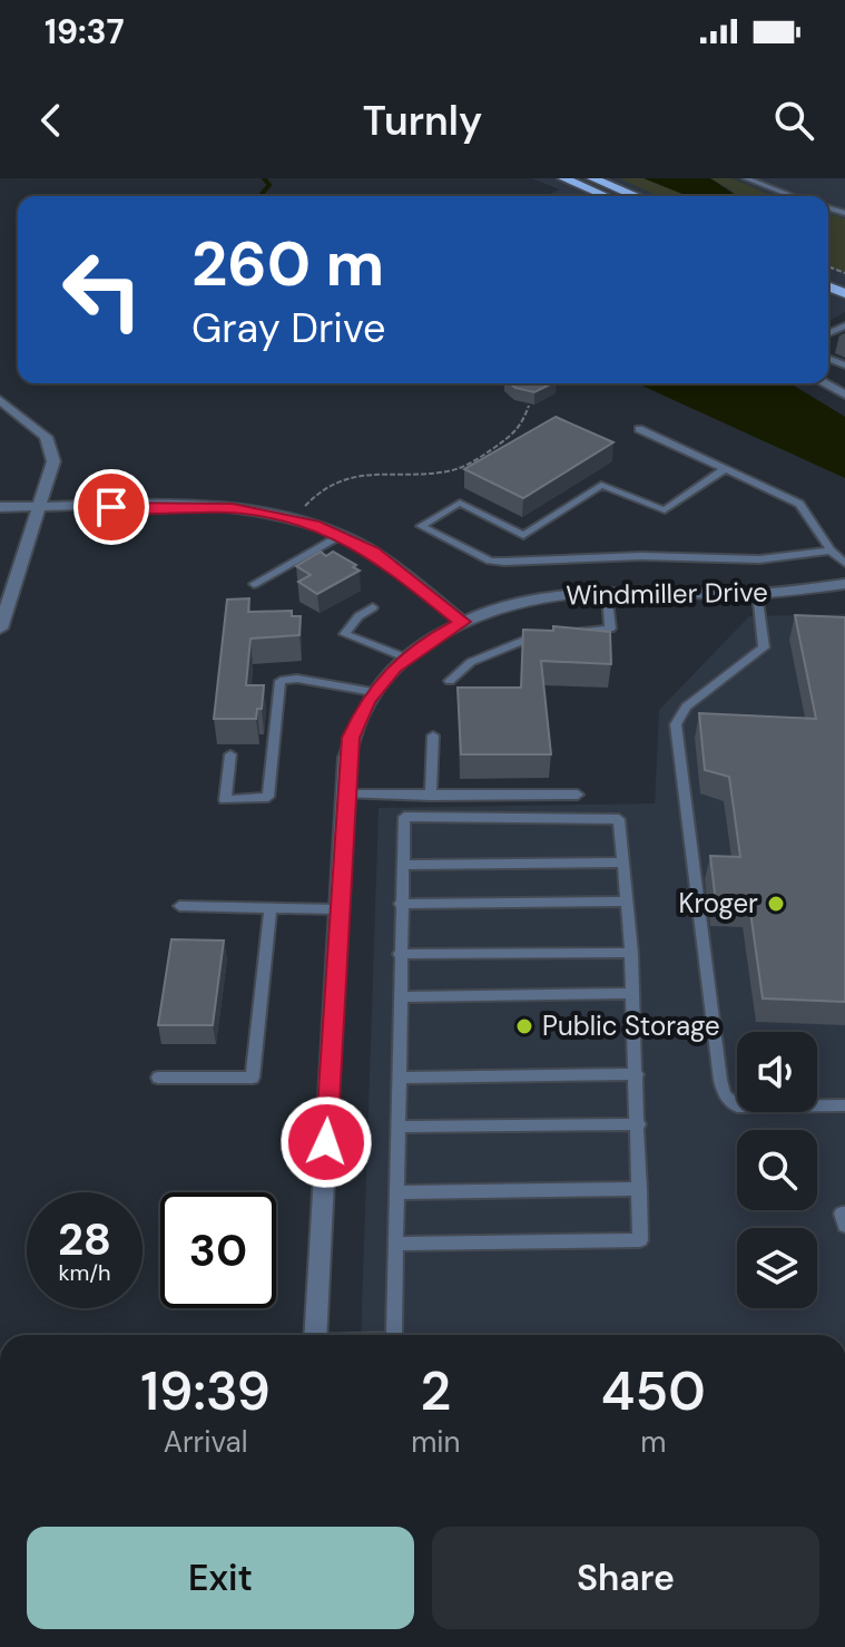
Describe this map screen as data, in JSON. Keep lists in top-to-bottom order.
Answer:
{
  "streets": {
    "street": ["Windmiller Drive"]
  },
  "places": ["Kroger", "Public Storage"],
  "page": {
    "status": "19:37",
    "header": "Turnly",
    "turn": ["260 m", "Gray Drive"],
    "speed": "28 km/h",
    "limit": "30",
    "eta": [
      "19:39",
      "Arrival",
      "2",
      "min",
      "450",
      "m"
    ],
    "buttons": ["Exit", "Share"]
  }
}
